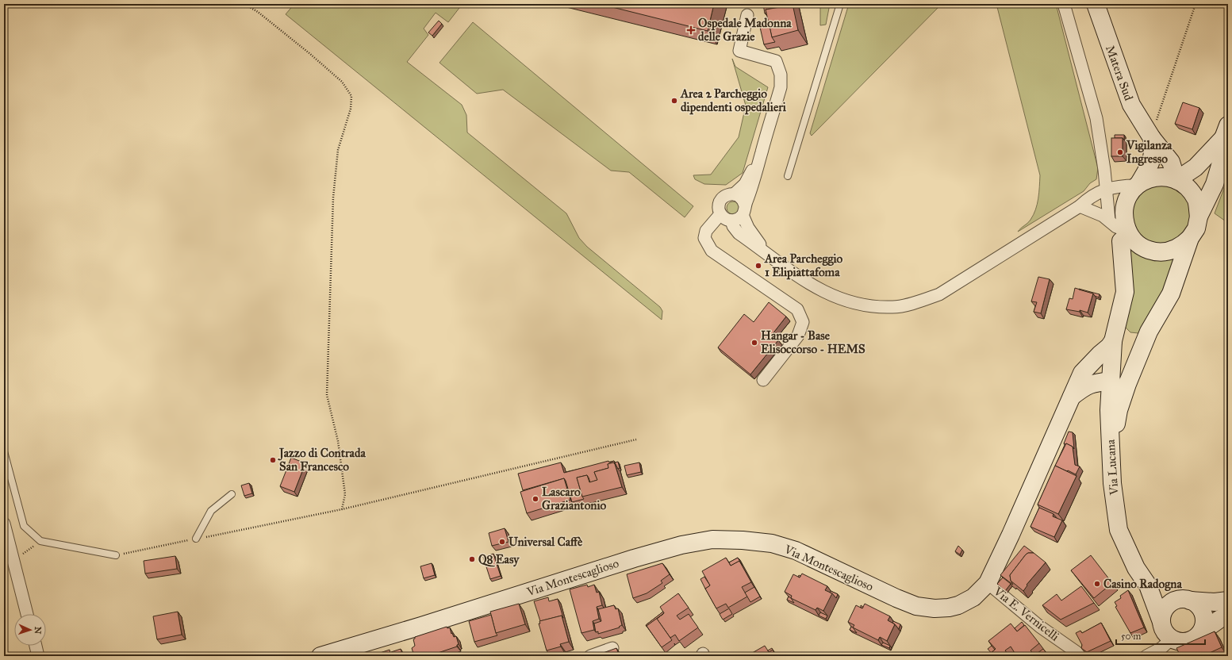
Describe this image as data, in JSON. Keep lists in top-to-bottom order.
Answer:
{
  "streets": {
    "main road": ["Matera Sud", "Via Lucana", "Via Montescaglioso"],
    "street": ["Via E. Vernicelli"]
  },
  "crossings": [
    ["Matera Sud", "Via Lucana"],
    ["Via Lucana", "Via Montescaglioso"],
    ["Via Montescaglioso", "Via E. Vernicelli"]
  ],
  "places": {
    "health": ["Ospedale Madonna delle Grazie"],
    "other": [
      "Area 2 Parcheggio dipendenti ospedalieri",
      "Vigilanza Ingresso",
      "Area Parcheggio 1 Elipiattafoma",
      "Hangar - Base Elisoccorso - HEMS",
      "Jazzo di Contrada San Francesco",
      "Lascaro Graziantonio",
      "Universal Caffè",
      "Q8 Easy",
      "Casino Radogna"
    ]
  },
  "scale_bar": "50 m",
  "north": "right"
}
